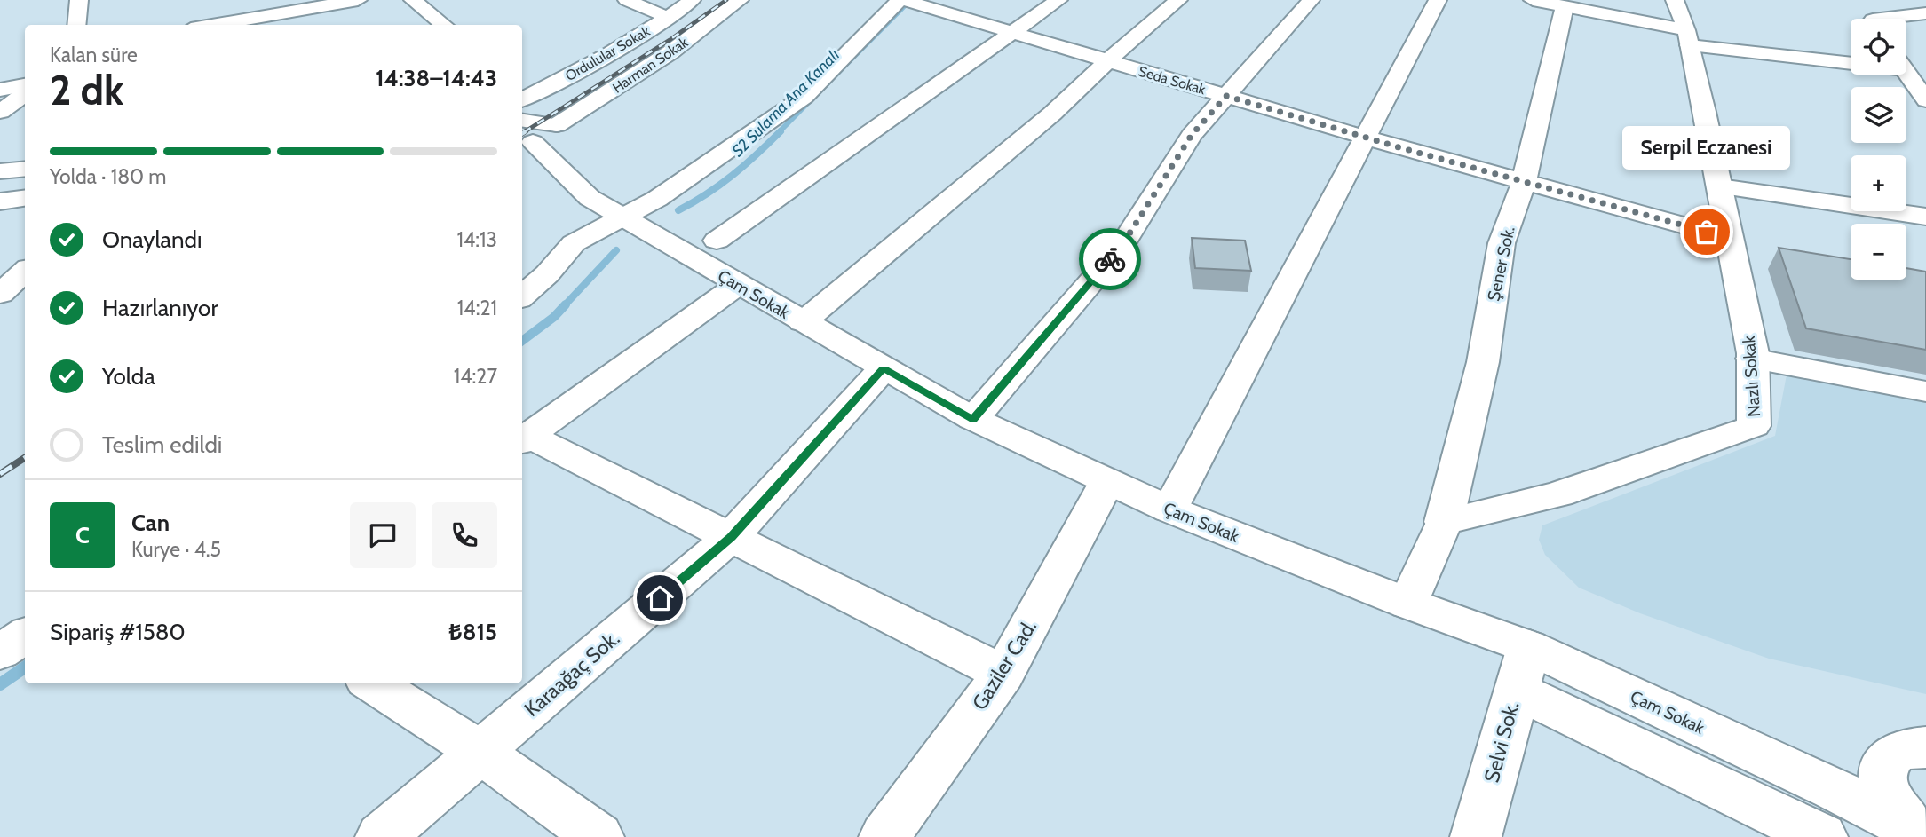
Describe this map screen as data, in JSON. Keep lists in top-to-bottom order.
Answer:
{
  "streets": {
    "street": [
      "Ordulular Sokak",
      "Harman Sokak",
      "Seda Sokak",
      "Şener Sok.",
      "Çam Sokak",
      "Nazlı Sokak",
      "Gaziler Cad.",
      "Karaağaç Sok.",
      "Selvi Sok."
    ]
  },
  "crossings": [
    ["Harman Sokak", "Çam Sokak"],
    ["Seda Sokak", "Şener Sok."],
    ["Seda Sokak", "Nazlı Sokak"],
    ["Şener Sok.", "Nazlı Sokak"],
    ["Çam Sokak", "Gaziler Cad."],
    ["Çam Sokak", "Karaağaç Sok."],
    ["Çam Sokak", "Selvi Sok."]
  ],
  "water": ["S2 Sulama Ana Kanalı"],
  "places": ["Serpil Eczanesi"],
  "page": {
    "map_buttons": ["+", "−"],
    "heading": ["2 dk", "Kalan süre", "14:38–14:43"],
    "panel": [
      "Can",
      "Kurye · 4.5",
      "Sipariş #1580",
      "₺815"
    ],
    "bubble": "Serpil Eczanesi",
    "bar": "Yolda · 180 m",
    "list": [
      ["Onaylandı", "14:13"],
      ["Hazırlanıyor", "14:21"],
      ["Yolda", "14:27"],
      "Teslim edildi"
    ],
    "round": "C"
  }
}
